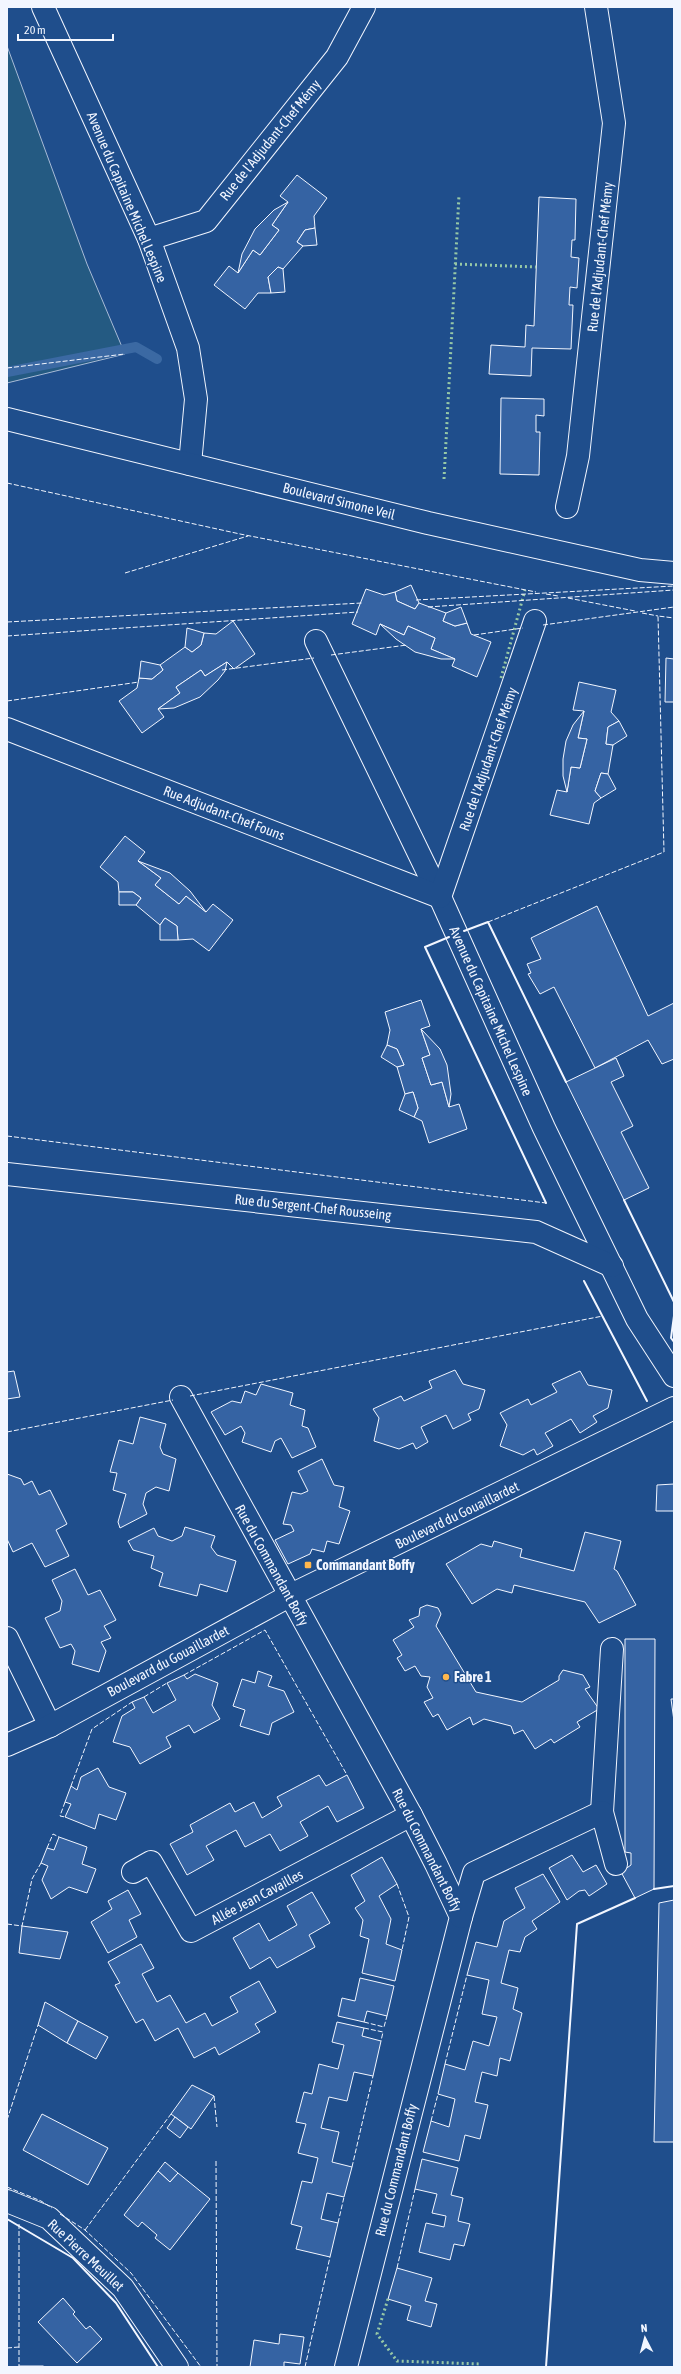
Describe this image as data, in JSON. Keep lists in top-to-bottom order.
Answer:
{
  "streets": {
    "street": [
      "Rue de l'Adjudant-Chef Mémy",
      "Avenue du Capitaine Michel Lespine",
      "Boulevard Simone Veil",
      "Rue Adjudant-Chef Founs",
      "Rue du Sergent-Chef Rousseing",
      "Boulevard du Gouaillardet",
      "Rue du Commandant Boffy",
      "Allée Jean Cavailles",
      "Rue Pierre Meuillet"
    ]
  },
  "crossings": [
    ["Rue de l'Adjudant-Chef Mémy", "Avenue du Capitaine Michel Lespine"],
    ["Rue de l'Adjudant-Chef Mémy", "Rue Adjudant-Chef Founs"],
    ["Avenue du Capitaine Michel Lespine", "Boulevard Simone Veil"],
    ["Avenue du Capitaine Michel Lespine", "Rue Adjudant-Chef Founs"],
    ["Avenue du Capitaine Michel Lespine", "Rue du Sergent-Chef Rousseing"],
    ["Boulevard du Gouaillardet", "Rue du Commandant Boffy"],
    ["Rue du Commandant Boffy", "Allée Jean Cavailles"]
  ],
  "places": {
    "transit": ["Commandant Boffy"],
    "other": ["Fabre 1"]
  },
  "scale_bar": "20 m",
  "north": "top"
}
